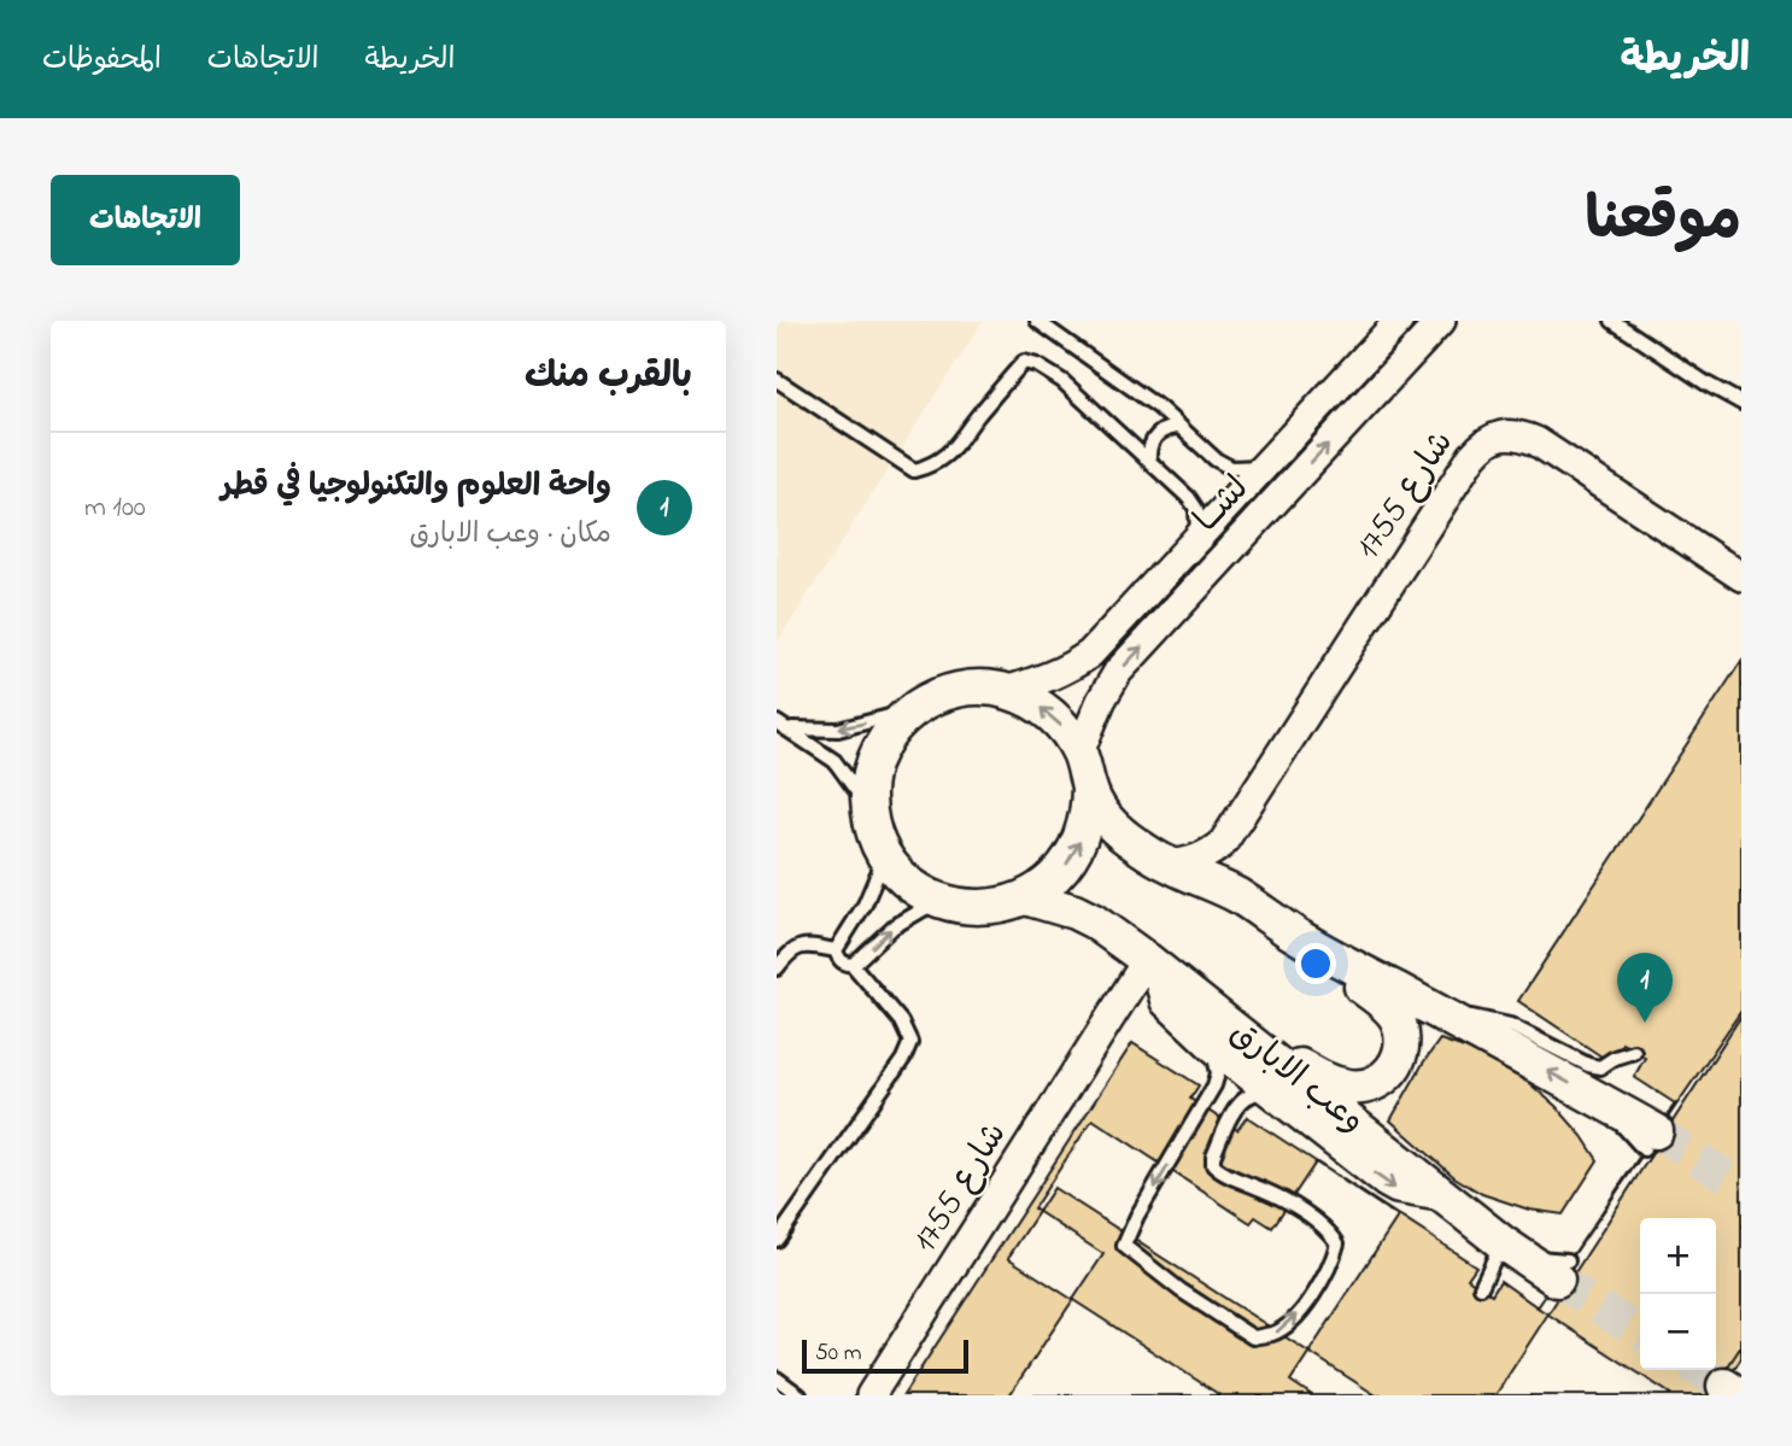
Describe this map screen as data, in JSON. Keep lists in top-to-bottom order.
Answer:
{
  "streets": {
    "street": ["شارع 1755", "لشــا", "وعب الابارق"]
  },
  "crossings": [
    ["شارع 1755", "وعب الابارق"],
    ["لشــا", "وعب الابارق"]
  ],
  "scale_bar": "50 m",
  "page": {
    "header": "الخريطة",
    "nav": ["الخريطة", "الاتجاهات", "المحفوظات"],
    "title": "موقعنا",
    "buttons": "الاتجاهات",
    "heading": "بالقرب منك",
    "list": [
      {
        "mark": "1",
        "name": "واحة العلوم والتكنولوجيا في قطر",
        "note": "مكان · وعب الابارق",
        "value": "100 m"
      }
    ],
    "pins": "1",
    "map_buttons": ["+", "−"],
    "scale": "50 m"
  }
}
